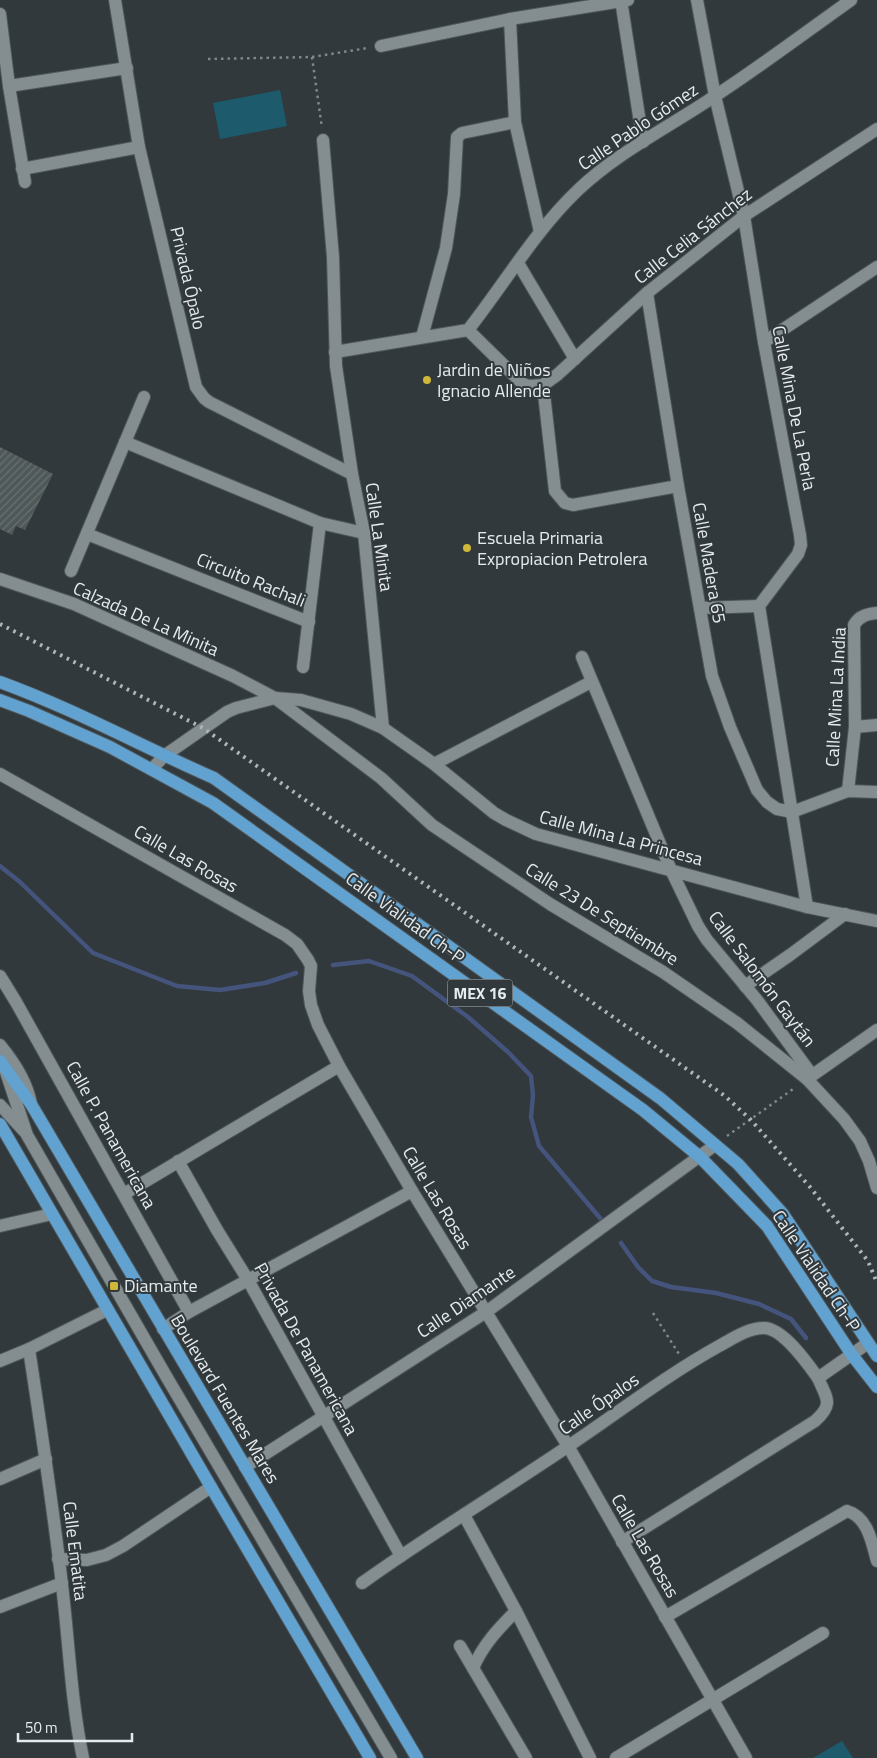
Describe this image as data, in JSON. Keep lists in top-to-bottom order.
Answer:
{
  "streets": {
    "main road": ["Calle Vialidad Ch-P", "MEX 16", "Boulevard Fuentes Mares"],
    "street": [
      "Calle Pablo Gómez",
      "Calle Celia Sánchez",
      "Privada Ópalo",
      "Calle Mina De La Perla",
      "Calle La Minita",
      "Calle Madera 65",
      "Circuito Rachali",
      "Calzada De La Minita",
      "Calle Mina La India",
      "Calle Mina La Princesa",
      "Calle Las Rosas",
      "Calle 23 De Septiembre",
      "Calle Salomón Gaytán",
      "Calle P. Panamericana",
      "Calle Diamante",
      "Privada De Panamericana",
      "Calle Ópalos",
      "Calle Ematita"
    ]
  },
  "crossings": [
    ["Calle Pablo Gómez", "Calle Mina De La Perla"],
    ["Calle Celia Sánchez", "Calle Mina De La Perla"],
    ["Calle Celia Sánchez", "Calle Madera 65"],
    ["Privada Ópalo", "Calle La Minita"],
    ["Calle La Minita", "Calzada De La Minita"],
    ["Calle La Minita", "Calle Mina La Princesa"],
    ["Calle Madera 65", "Calle Mina La India"],
    ["Calzada De La Minita", "Calle Mina La Princesa"],
    ["Calzada De La Minita", "Calle 23 De Septiembre"],
    ["Calzada De La Minita", "Calle Vialidad Ch-P"],
    ["Calle Mina La Princesa", "Calle Salomón Gaytán"],
    ["Calle Las Rosas", "Calle Diamante"],
    ["Calle Las Rosas", "Calle Ópalos"],
    ["Calle 23 De Septiembre", "Calle Salomón Gaytán"],
    ["Calle Vialidad Ch-P", "Calle Diamante"],
    ["Calle Diamante", "Privada De Panamericana"],
    ["Calle Diamante", "Boulevard Fuentes Mares"],
    ["Privada De Panamericana", "Calle Ópalos"]
  ],
  "places": {
    "other": ["Jardin de Niños Ignacio Allende", "Escuela Primaria Expropiacion Petrolera"],
    "transit": ["Diamante"]
  },
  "scale_bar": "50 m"
}
